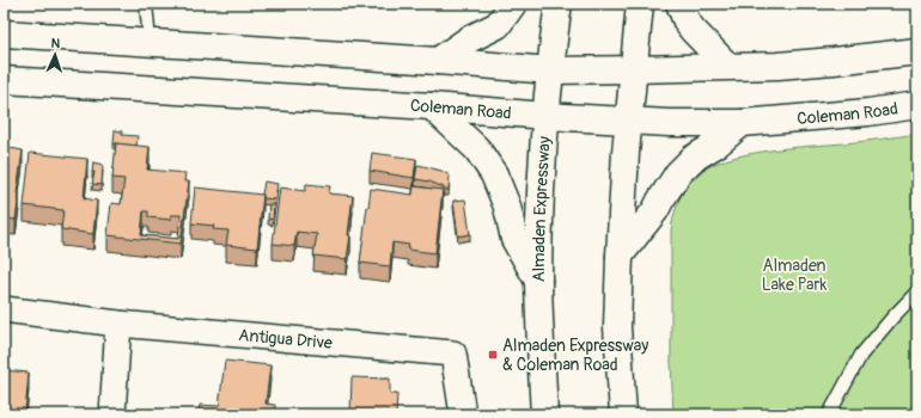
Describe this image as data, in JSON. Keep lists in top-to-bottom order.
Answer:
{
  "streets": {
    "street": ["Coleman Road", "Almaden Expressway", "Antigua Drive"]
  },
  "crossings": [
    ["Coleman Road", "Almaden Expressway"]
  ],
  "parks": ["Almaden Lake Park"],
  "places": {
    "transit": ["Almaden Expressway & Coleman Road"]
  },
  "north": "top"
}
